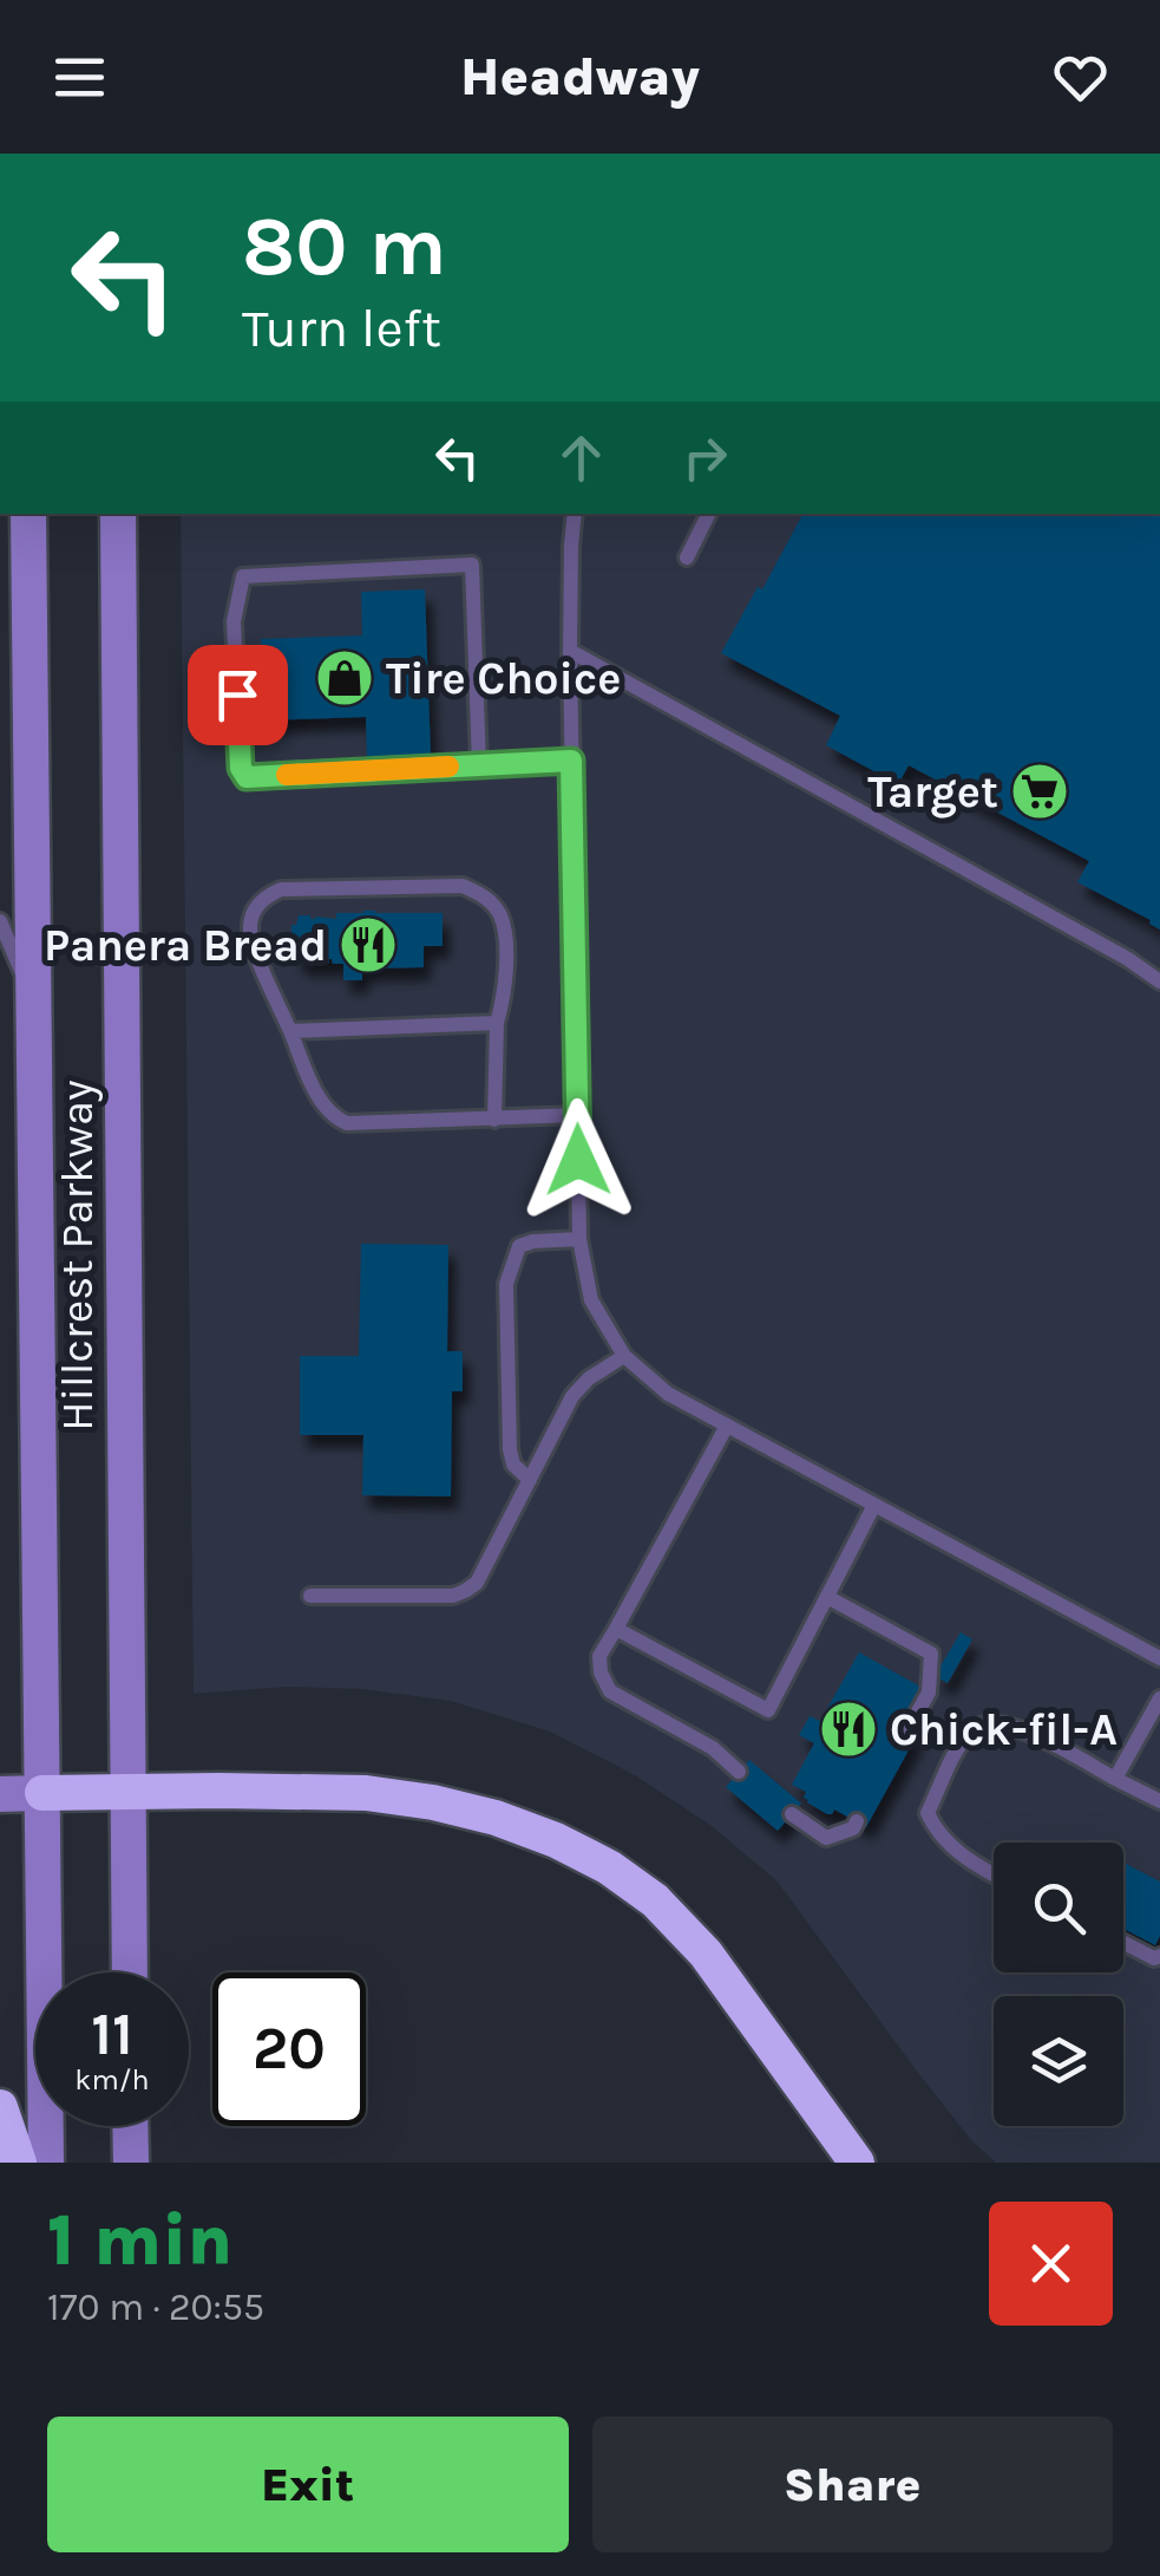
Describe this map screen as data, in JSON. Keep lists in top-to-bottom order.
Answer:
{
  "streets": {
    "main road": ["Hillcrest Parkway"]
  },
  "places": {
    "shop": ["Tire Choice"],
    "supermarket": ["Target"],
    "restaurant": ["Panera Bread", "Chick-fil-A"]
  },
  "page": {
    "header": "Headway",
    "turn": ["80 m", "Turn left"],
    "speed": "11 km/h",
    "limit": "20",
    "heading": ["1 min", "170 m · 20:55"],
    "buttons": ["Exit", "Share"]
  }
}
